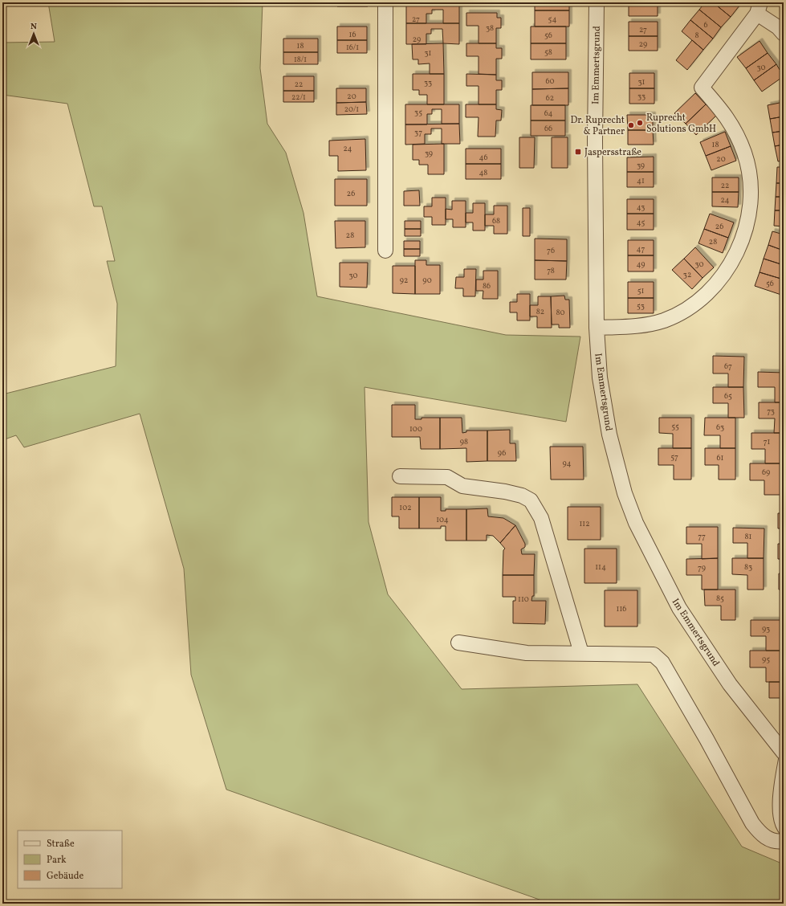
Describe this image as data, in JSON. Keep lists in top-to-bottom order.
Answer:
{
  "streets": {
    "street": ["Im Emmertsgrund"]
  },
  "places": {
    "other": ["Ruprecht Solutions GmbH", "Dr. Ruprecht & Partner"],
    "transit": ["Jaspersstraße"]
  },
  "house_numbers": [
    "27",
    "54",
    "6",
    "38",
    "27",
    "16",
    "56",
    "8",
    "29",
    "29",
    "18",
    "16/1",
    "58",
    "31",
    "18/1",
    "30",
    "60",
    "31",
    "33",
    "22",
    "20",
    "33",
    "22/1",
    "62",
    "20/1",
    "35",
    "64",
    "66",
    "37",
    "18",
    "24",
    "39",
    "46",
    "20",
    "39",
    "48",
    "41",
    "22",
    "26",
    "24",
    "43",
    "68",
    "45",
    "26",
    "28",
    "28",
    "47",
    "76",
    "49",
    "30",
    "78",
    "32",
    "30",
    "92",
    "90",
    "56",
    "86",
    "51",
    "53",
    "82",
    "80",
    "67",
    "65",
    "73",
    "55",
    "63",
    "100",
    "98",
    "71",
    "96",
    "57",
    "61",
    "94",
    "69",
    "102",
    "104",
    "112",
    "77",
    "81",
    "114",
    "83",
    "79",
    "85",
    "110",
    "116",
    "93",
    "95"
  ],
  "legend": ["Straße", "Park", "Gebäude"],
  "north": "top"
}
